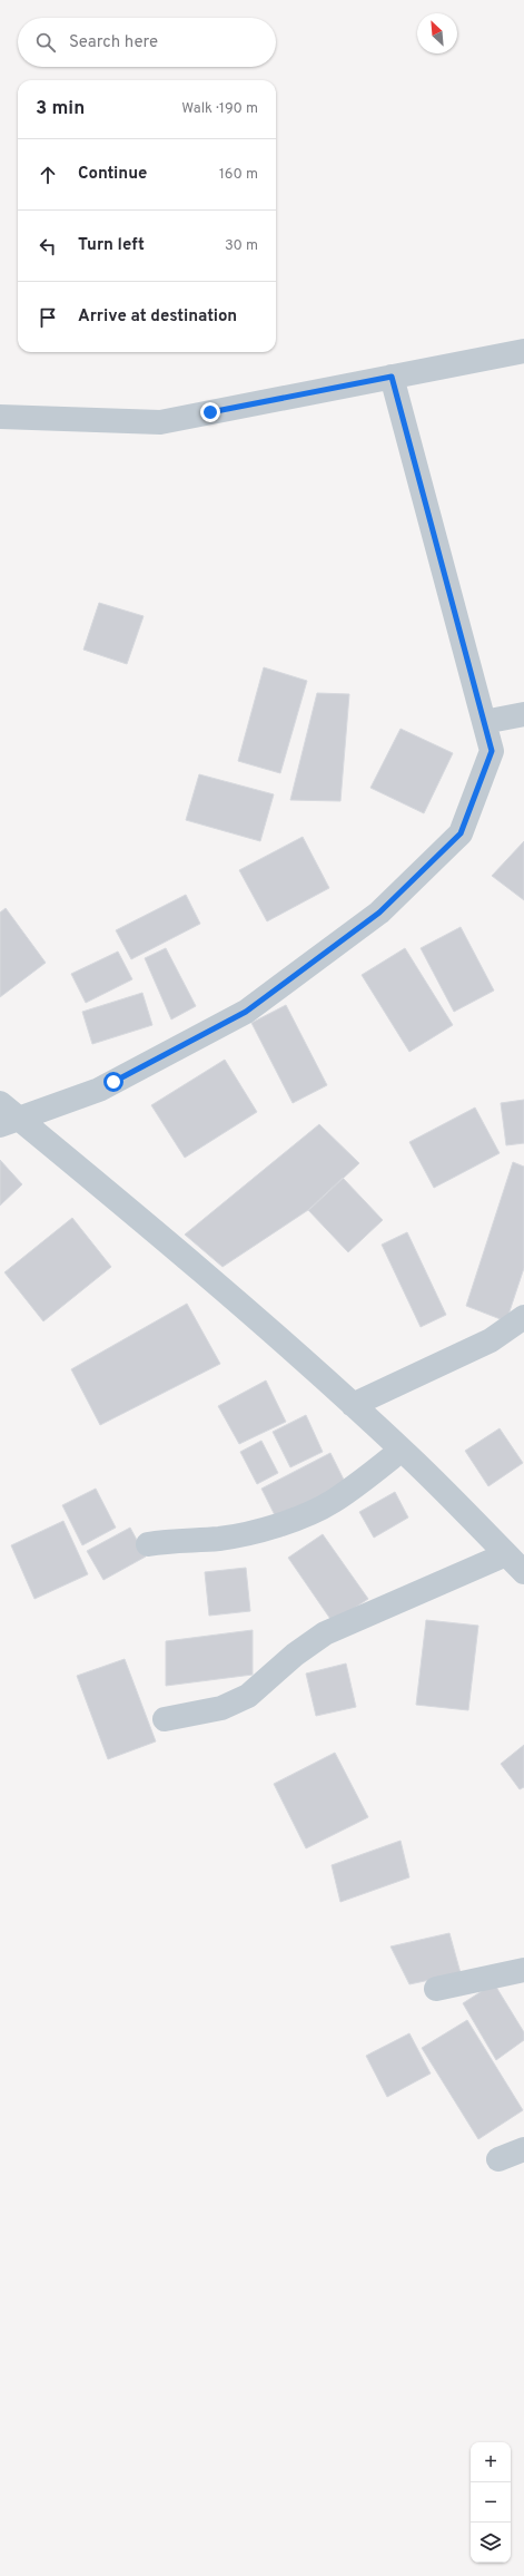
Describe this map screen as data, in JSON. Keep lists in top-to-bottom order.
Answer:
{
  "north": "top left",
  "page": {
    "search": "Search here",
    "heading": ["3 min", "Walk · 190 m"],
    "list": [
      ["Continue", "160 m"],
      ["Turn left", "30 m"],
      "Arrive at destination"
    ],
    "map_buttons": ["+", "−"]
  }
}
